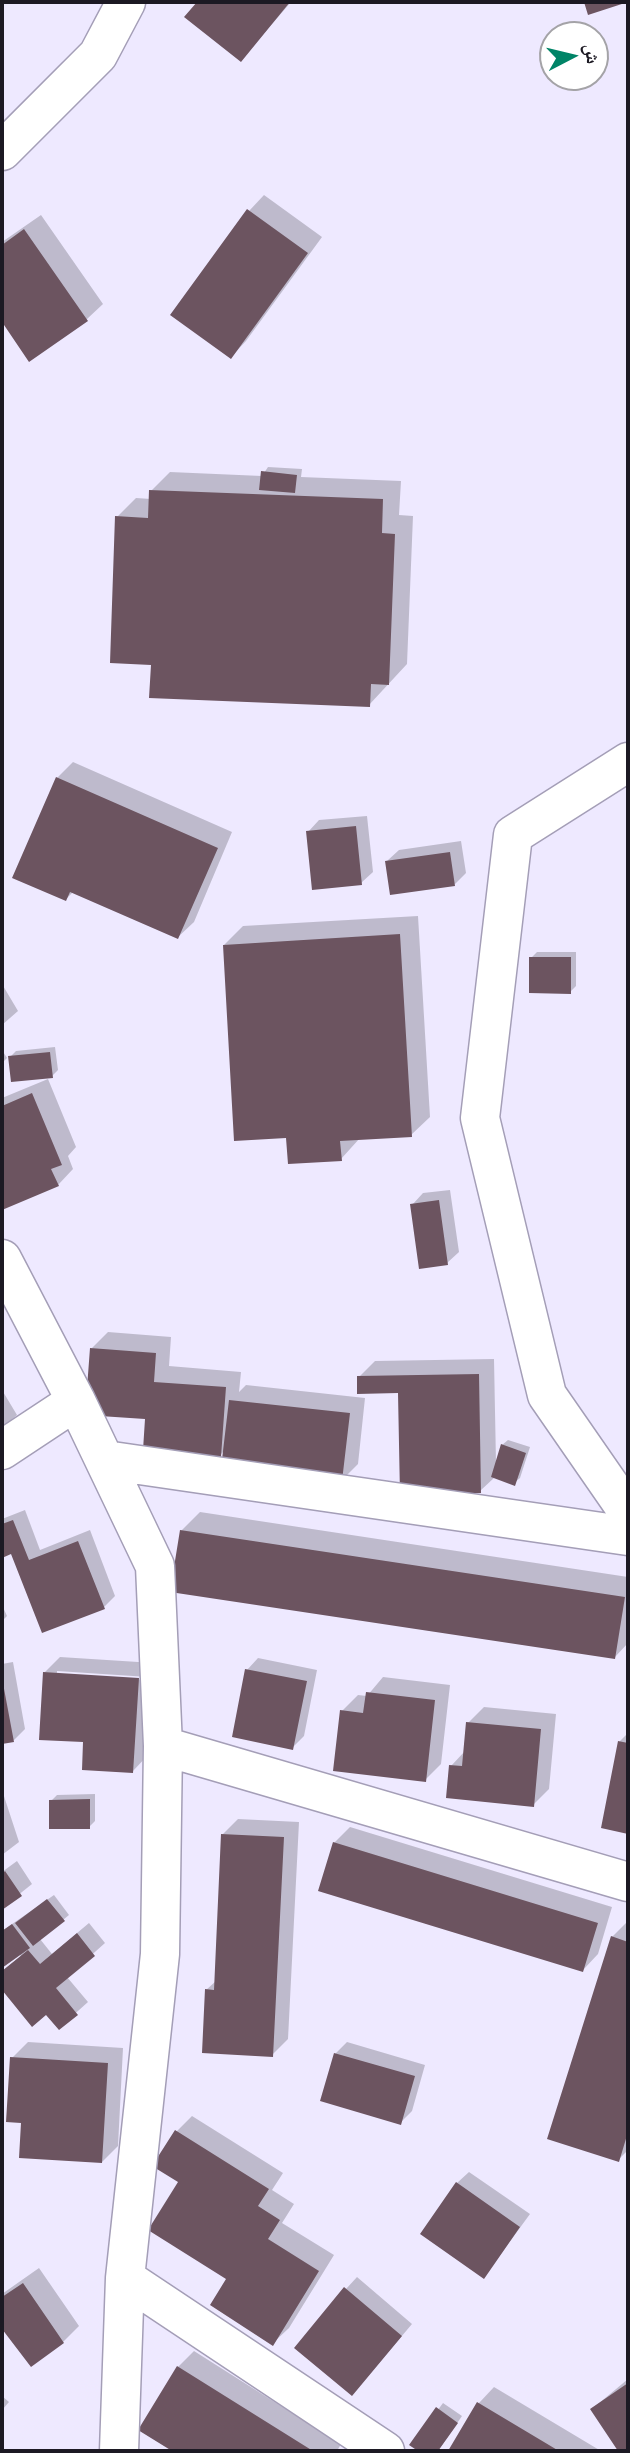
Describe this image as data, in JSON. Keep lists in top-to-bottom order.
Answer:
{
  "north": "right"
}
